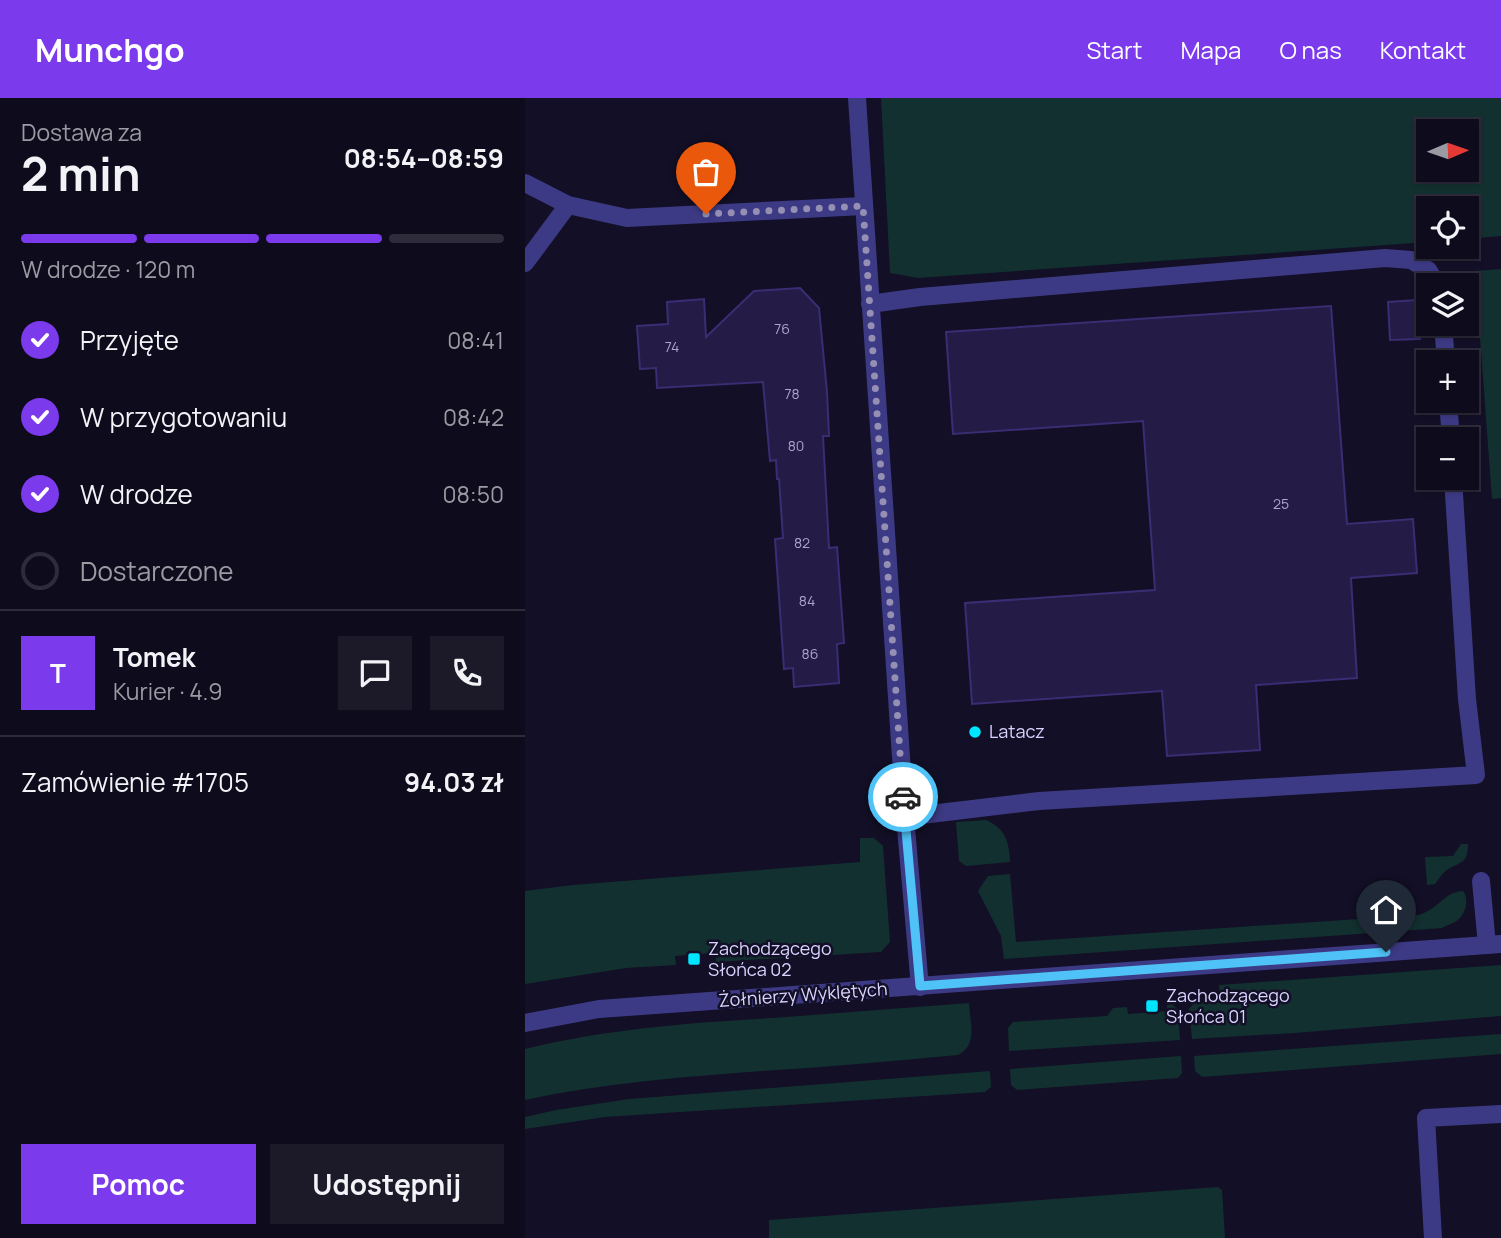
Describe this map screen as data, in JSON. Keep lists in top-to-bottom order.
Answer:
{
  "streets": {
    "street": ["Żołnierzy Wyklętych"]
  },
  "places": {
    "other": ["Latacz"],
    "transit": ["Zachodzącego Słońca 02", "Zachodzącego Słońca 01"]
  },
  "house_numbers": [
    "76",
    "74",
    "78",
    "80",
    "25",
    "82",
    "84",
    "86"
  ],
  "north": "right",
  "page": {
    "header": "Munchgo",
    "nav": [
      "Start",
      "Mapa",
      "O nas",
      "Kontakt"
    ],
    "heading": ["2 min", "Dostawa za", "08:54–08:59"],
    "panel": [
      "Tomek",
      "Kurier · 4.9",
      "Zamówienie #1705",
      "94.03 zł"
    ],
    "map_buttons": ["+", "−"],
    "bar": "W drodze · 120 m",
    "list": [
      ["Przyjęte", "08:41"],
      ["W przygotowaniu", "08:42"],
      ["W drodze", "08:50"],
      "Dostarczone"
    ],
    "round": "T",
    "buttons": ["Pomoc", "Udostępnij"]
  }
}
